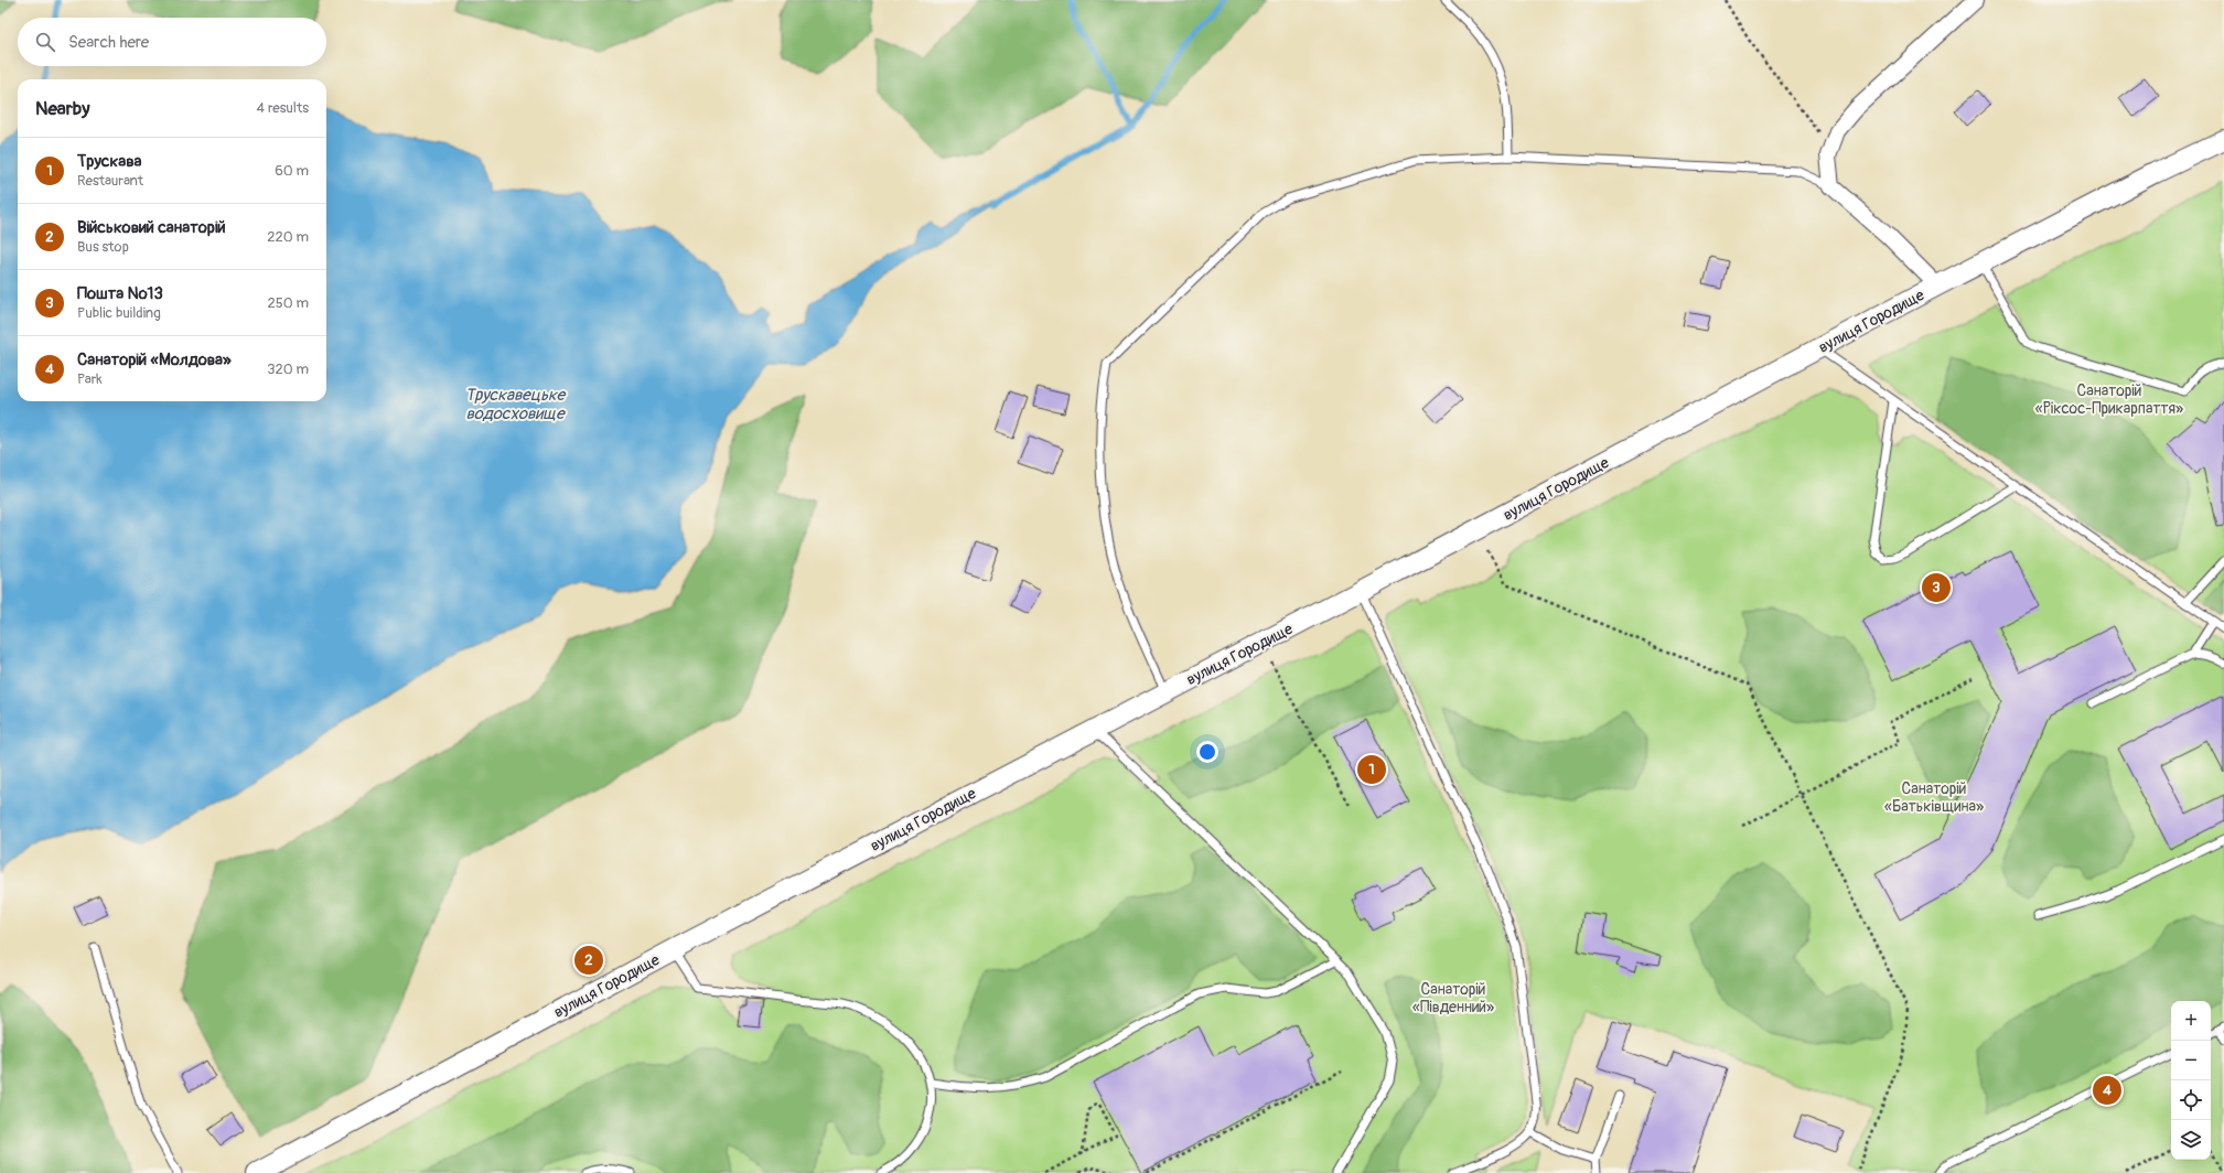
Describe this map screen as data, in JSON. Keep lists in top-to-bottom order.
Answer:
{
  "streets": {
    "street": ["вулиця Городище"]
  },
  "water": ["Трускавецьке водосховище"],
  "parks": ["Санаторій «Ріксос-Прикарпаття»", "Санаторій «Батьківщина»", "Санаторій «Південний»"],
  "page": {
    "search": "Search here",
    "heading": ["Nearby", "4 results"],
    "list": [
      {
        "mark": "1",
        "name": "Трускава",
        "note": "Restaurant",
        "value": "60 m"
      },
      {
        "mark": "2",
        "name": "Військовий санаторій",
        "note": "Bus stop",
        "value": "220 m"
      },
      {
        "mark": "3",
        "name": "Пошта №13",
        "note": "Public building",
        "value": "250 m"
      },
      {
        "mark": "4",
        "name": "Санаторій «Молдова»",
        "note": "Park",
        "value": "320 m"
      }
    ],
    "pins": [
      "3",
      "1",
      "2",
      "4"
    ],
    "map_buttons": ["+", "−"]
  }
}
